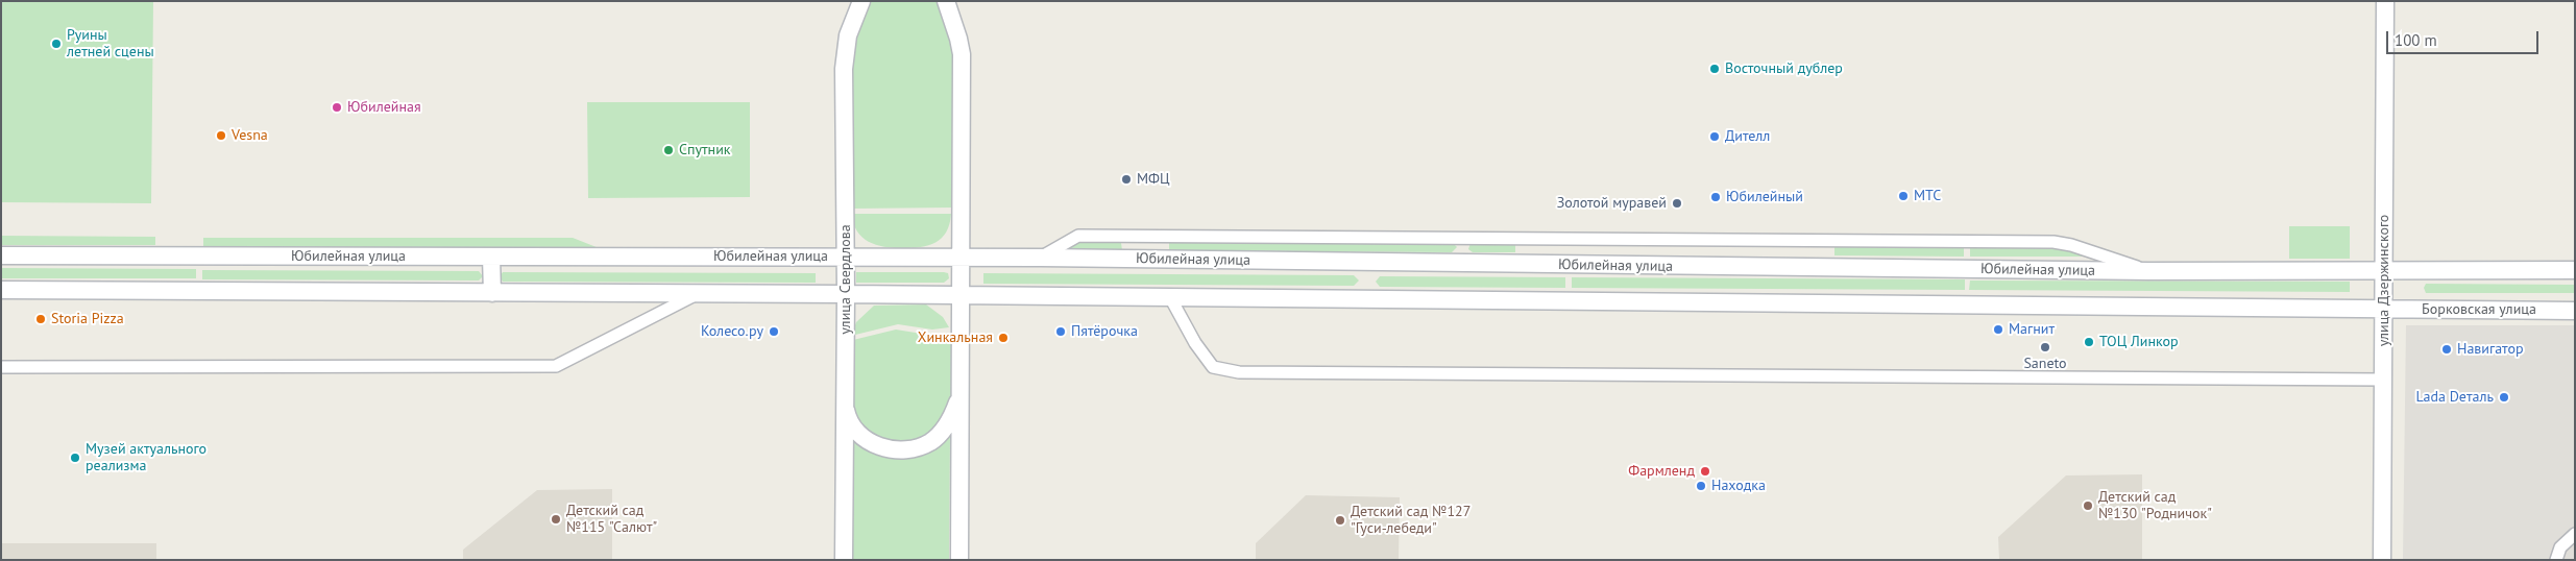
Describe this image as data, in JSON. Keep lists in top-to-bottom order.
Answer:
{
  "streets": {
    "main road": [
      "Юбилейная улица",
      "улица Свердлова",
      "улица Дзержинского",
      "Борковская улица"
    ]
  },
  "crossings": [
    ["Юбилейная улица", "улица Свердлова"],
    ["Юбилейная улица", "улица Дзержинского"],
    ["улица Дзержинского", "Борковская улица"]
  ],
  "places": [
    "Руины летней сцены",
    "Восточный дублер",
    "Юбилейная",
    "Vesna",
    "Дителл",
    "Спутник",
    "МФЦ",
    "МТС",
    "Юбилейный",
    "Золотой муравей",
    "Storia Pizza",
    "Магнит",
    "Колесо.ру",
    "Пятёрочка",
    "Хинкальная",
    "ТОЦ Линкор",
    "Saneto",
    "Навигатор",
    "Lada Dеталь",
    "Музей актуального реализма",
    "Фармленд",
    "Находка",
    "Детский сад №130 \"Родничок\"",
    "Детский сад №115 \"Салют\"",
    "Детский сад №127 \"Гуси-лебеди\""
  ],
  "scale_bar": "100 m"
}
